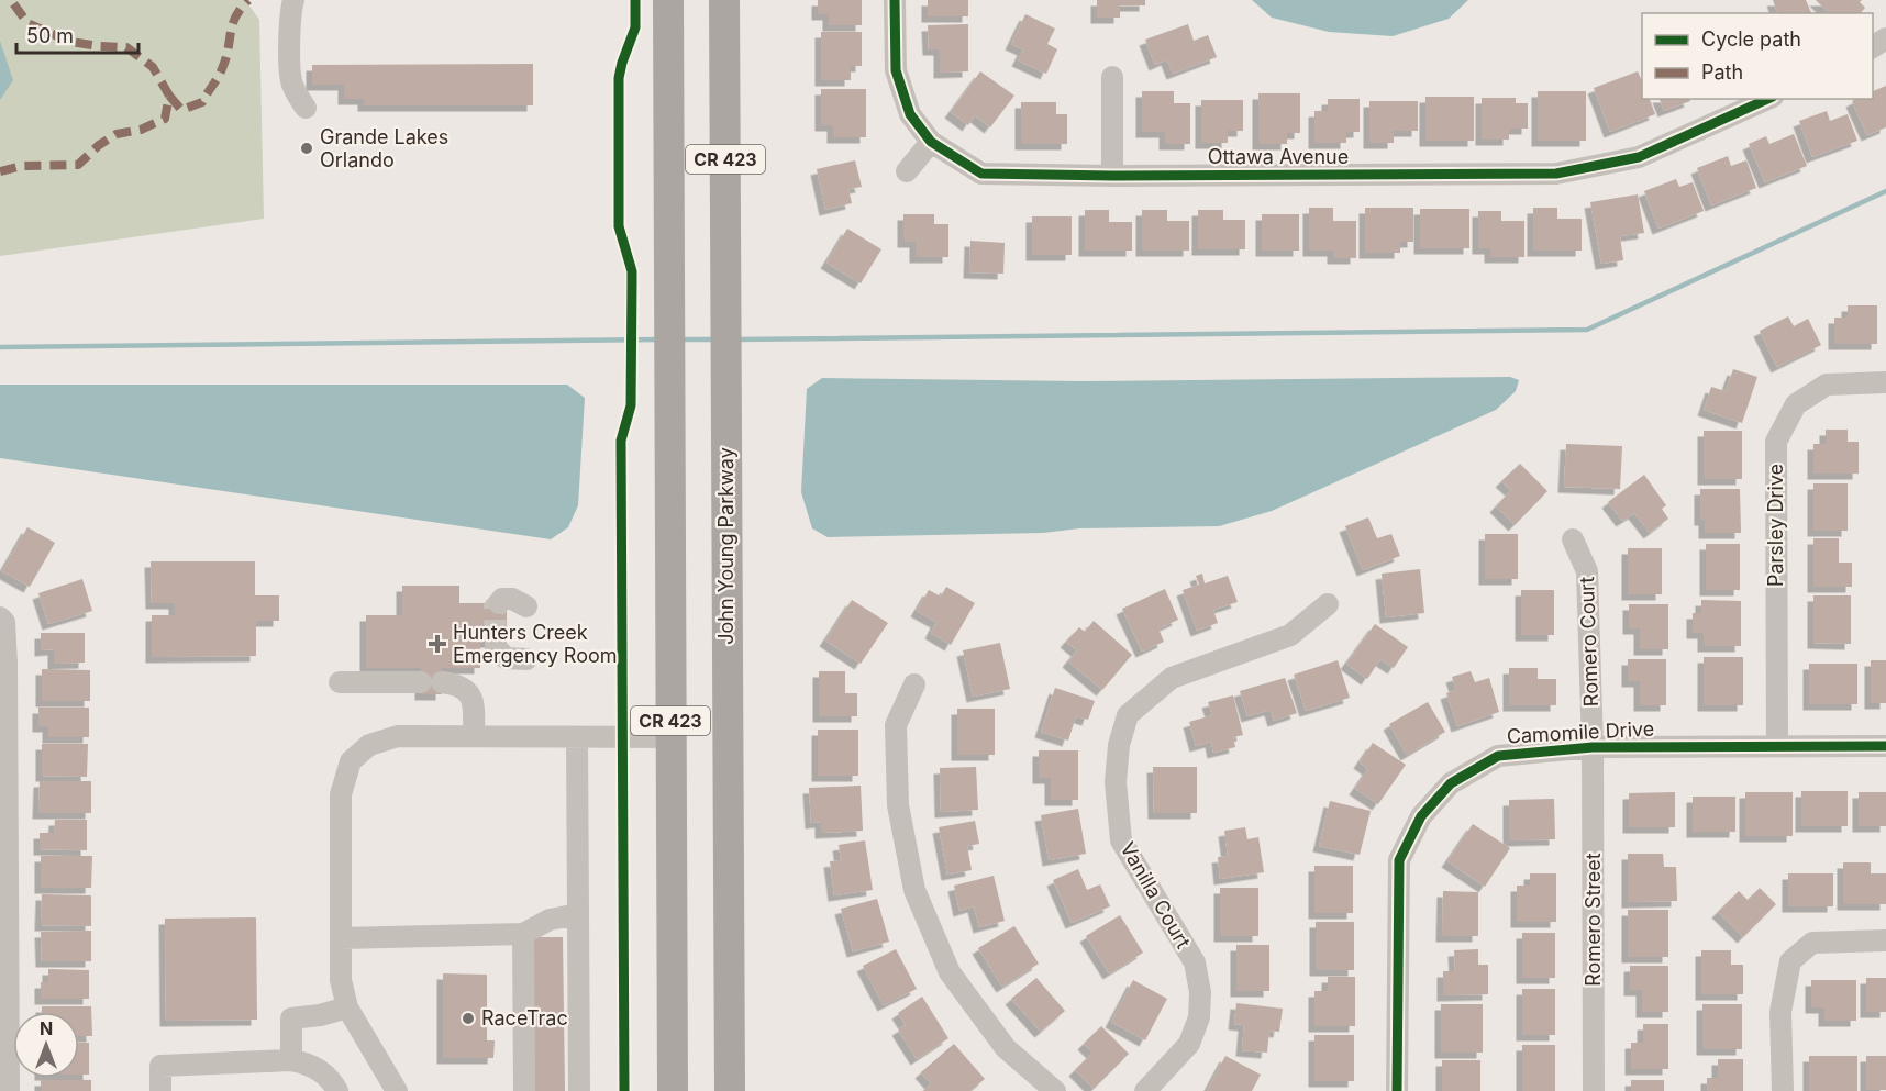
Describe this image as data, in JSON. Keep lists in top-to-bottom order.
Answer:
{
  "streets": {
    "highway": ["CR 423", "John Young Parkway"],
    "street": [
      "Ottawa Avenue",
      "Parsley Drive",
      "Romero Court",
      "Camomile Drive",
      "Vanilla Court",
      "Romero Street"
    ]
  },
  "crossings": [
    ["Parsley Drive", "Camomile Drive"],
    ["Romero Court", "Camomile Drive"],
    ["Romero Court", "Romero Street"],
    ["Camomile Drive", "Romero Street"]
  ],
  "places": {
    "other": ["Grande Lakes Orlando", "RaceTrac"],
    "health": ["Hunters Creek Emergency Room"]
  },
  "legend": ["Cycle path", "Path"],
  "scale_bar": "50 m",
  "north": "top"
}
